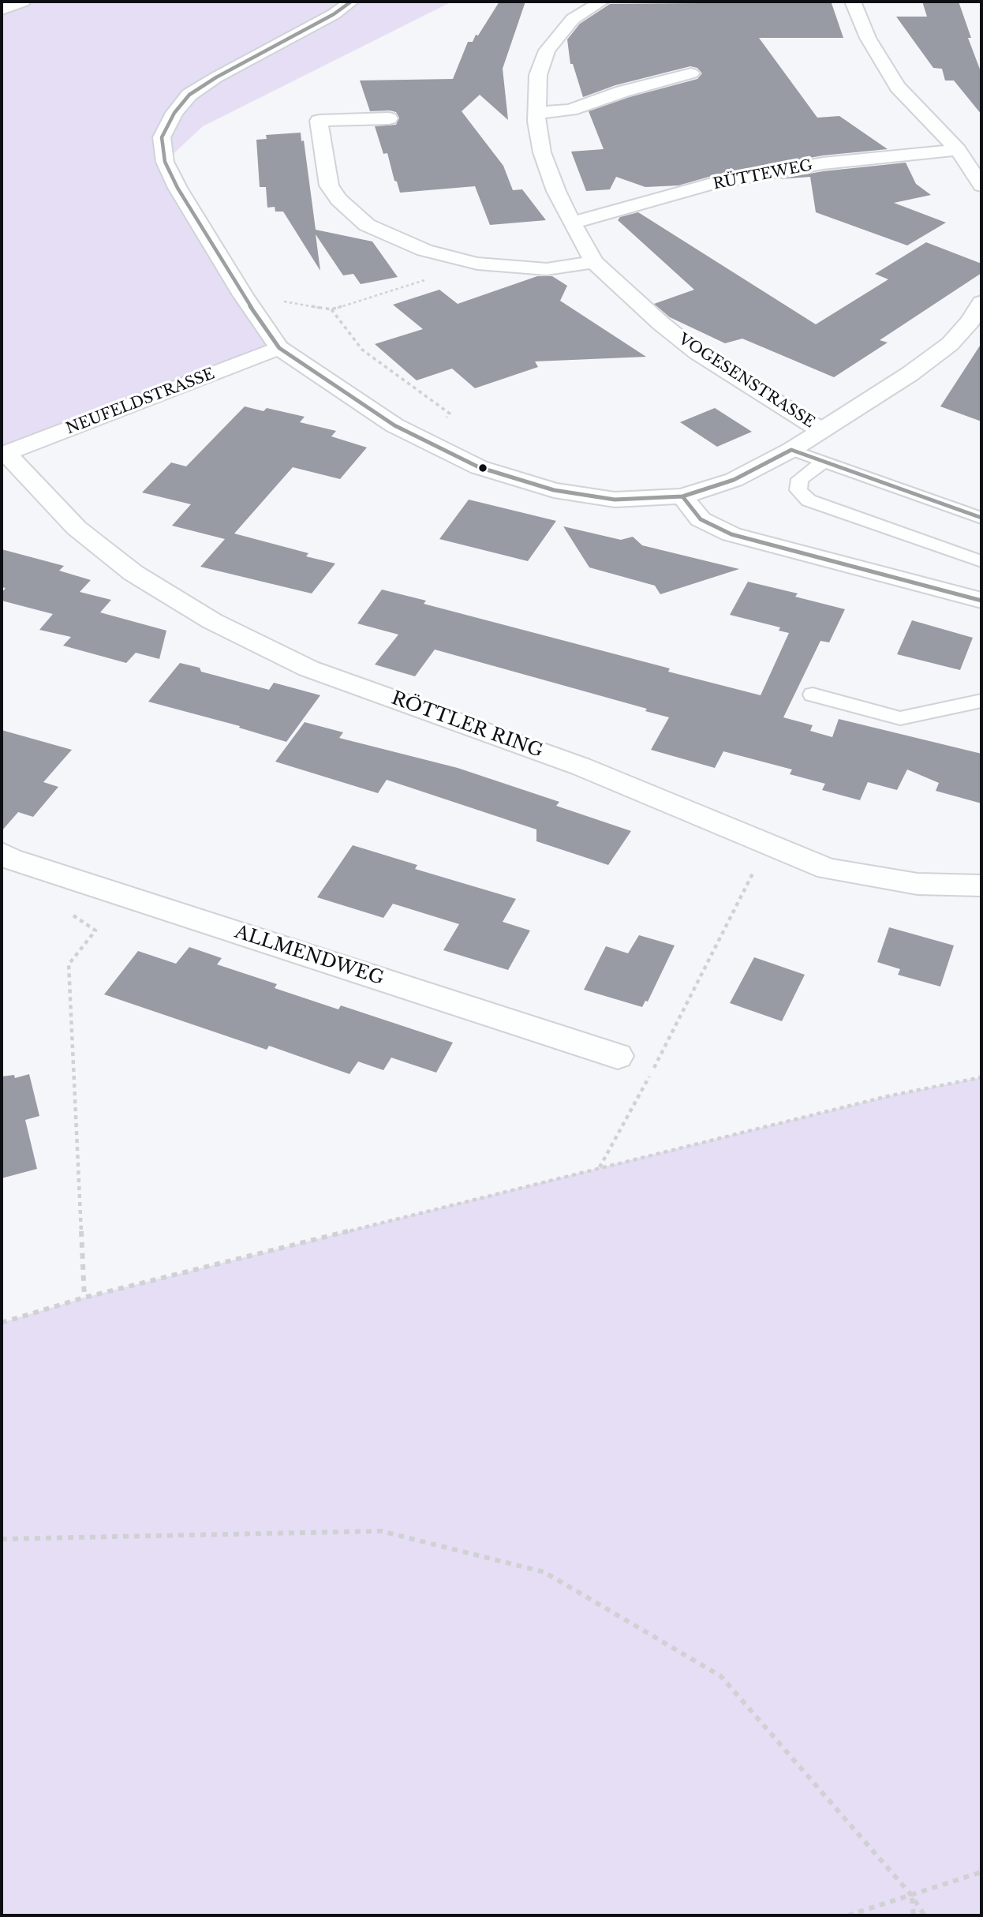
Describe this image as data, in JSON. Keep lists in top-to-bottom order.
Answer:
{
  "streets": {
    "street": [
      "RÜTTEWEG",
      "VOGESENSTRASSE",
      "NEUFELDSTRASSE",
      "RÖTTLER RING",
      "ALLMENDWEG"
    ]
  },
  "crossings": [
    ["RÜTTEWEG", "VOGESENSTRASSE"],
    ["NEUFELDSTRASSE", "RÖTTLER RING"]
  ]
}
